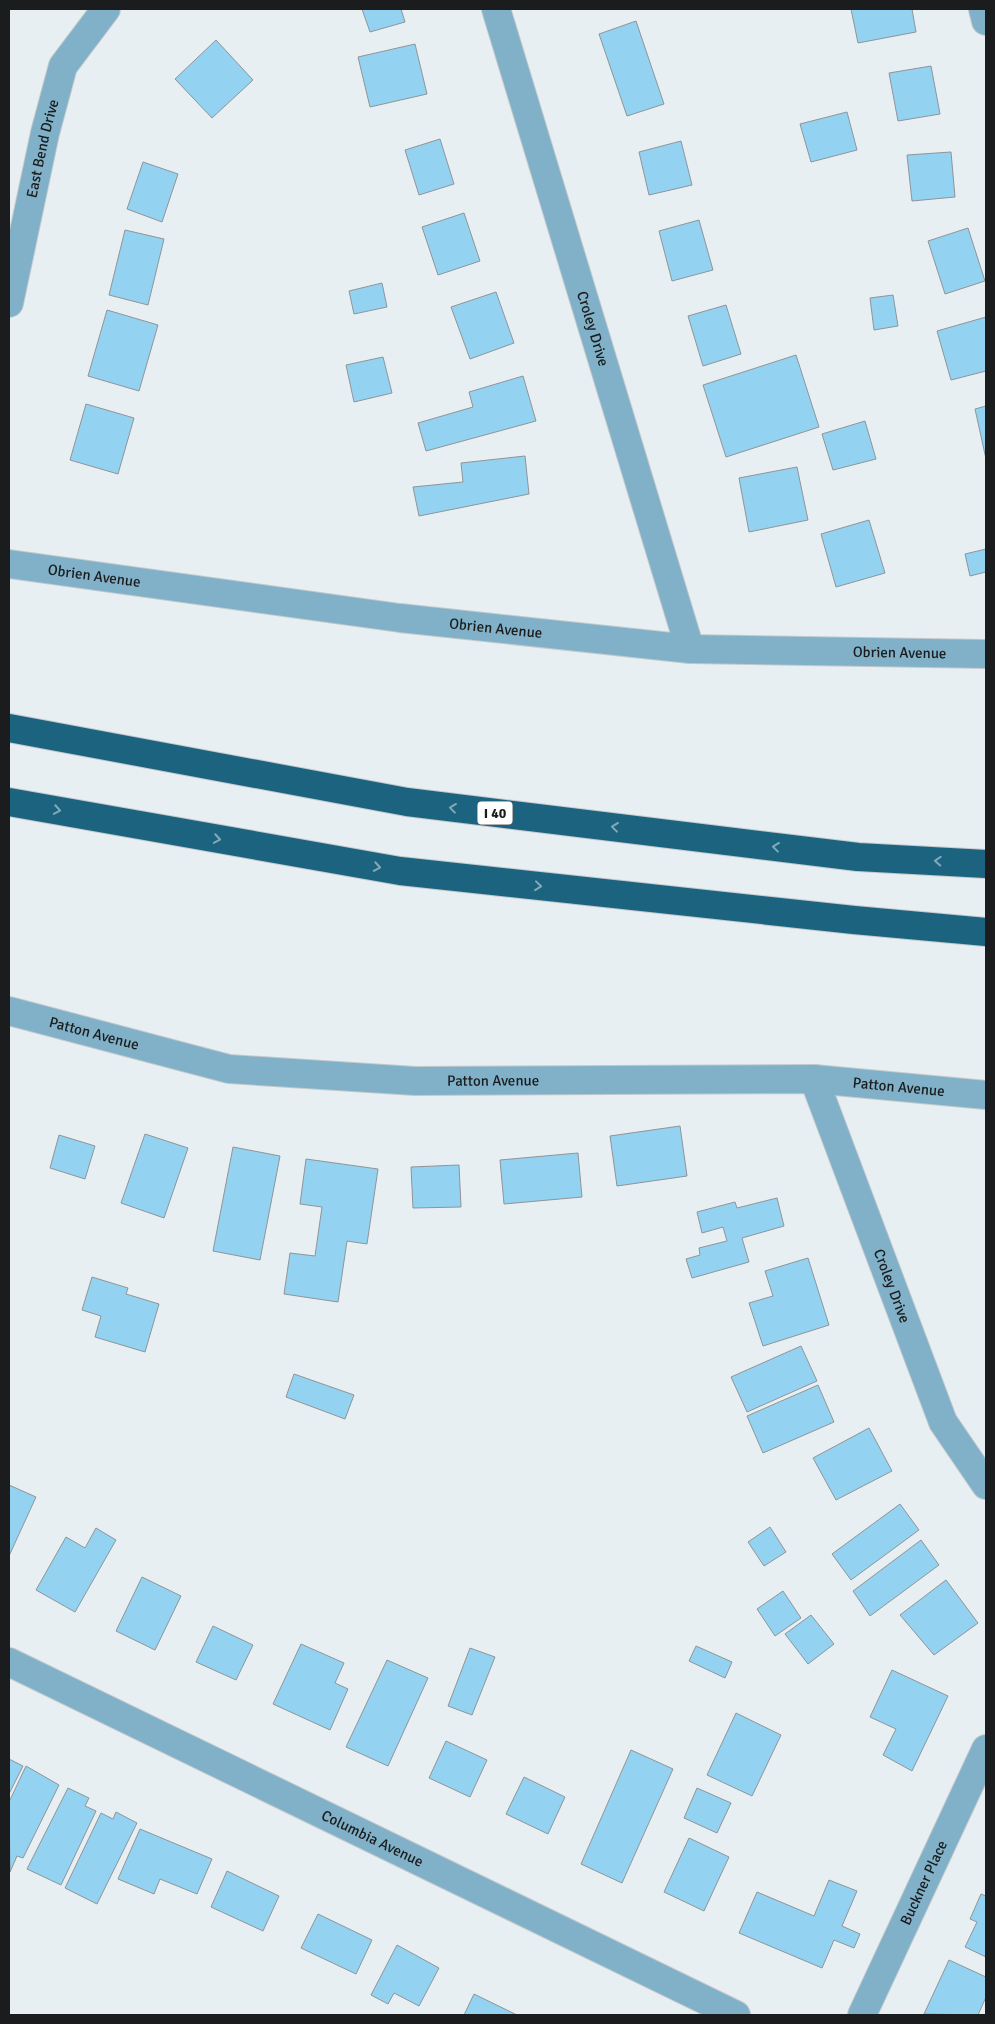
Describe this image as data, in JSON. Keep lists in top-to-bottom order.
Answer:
{
  "streets": {
    "highway": ["I 40"],
    "street": [
      "East Bend Drive",
      "Croley Drive",
      "Obrien Avenue",
      "Patton Avenue",
      "Columbia Avenue",
      "Buckner Place"
    ]
  },
  "crossings": [
    ["Croley Drive", "Obrien Avenue"],
    ["Croley Drive", "Patton Avenue"]
  ]
}
